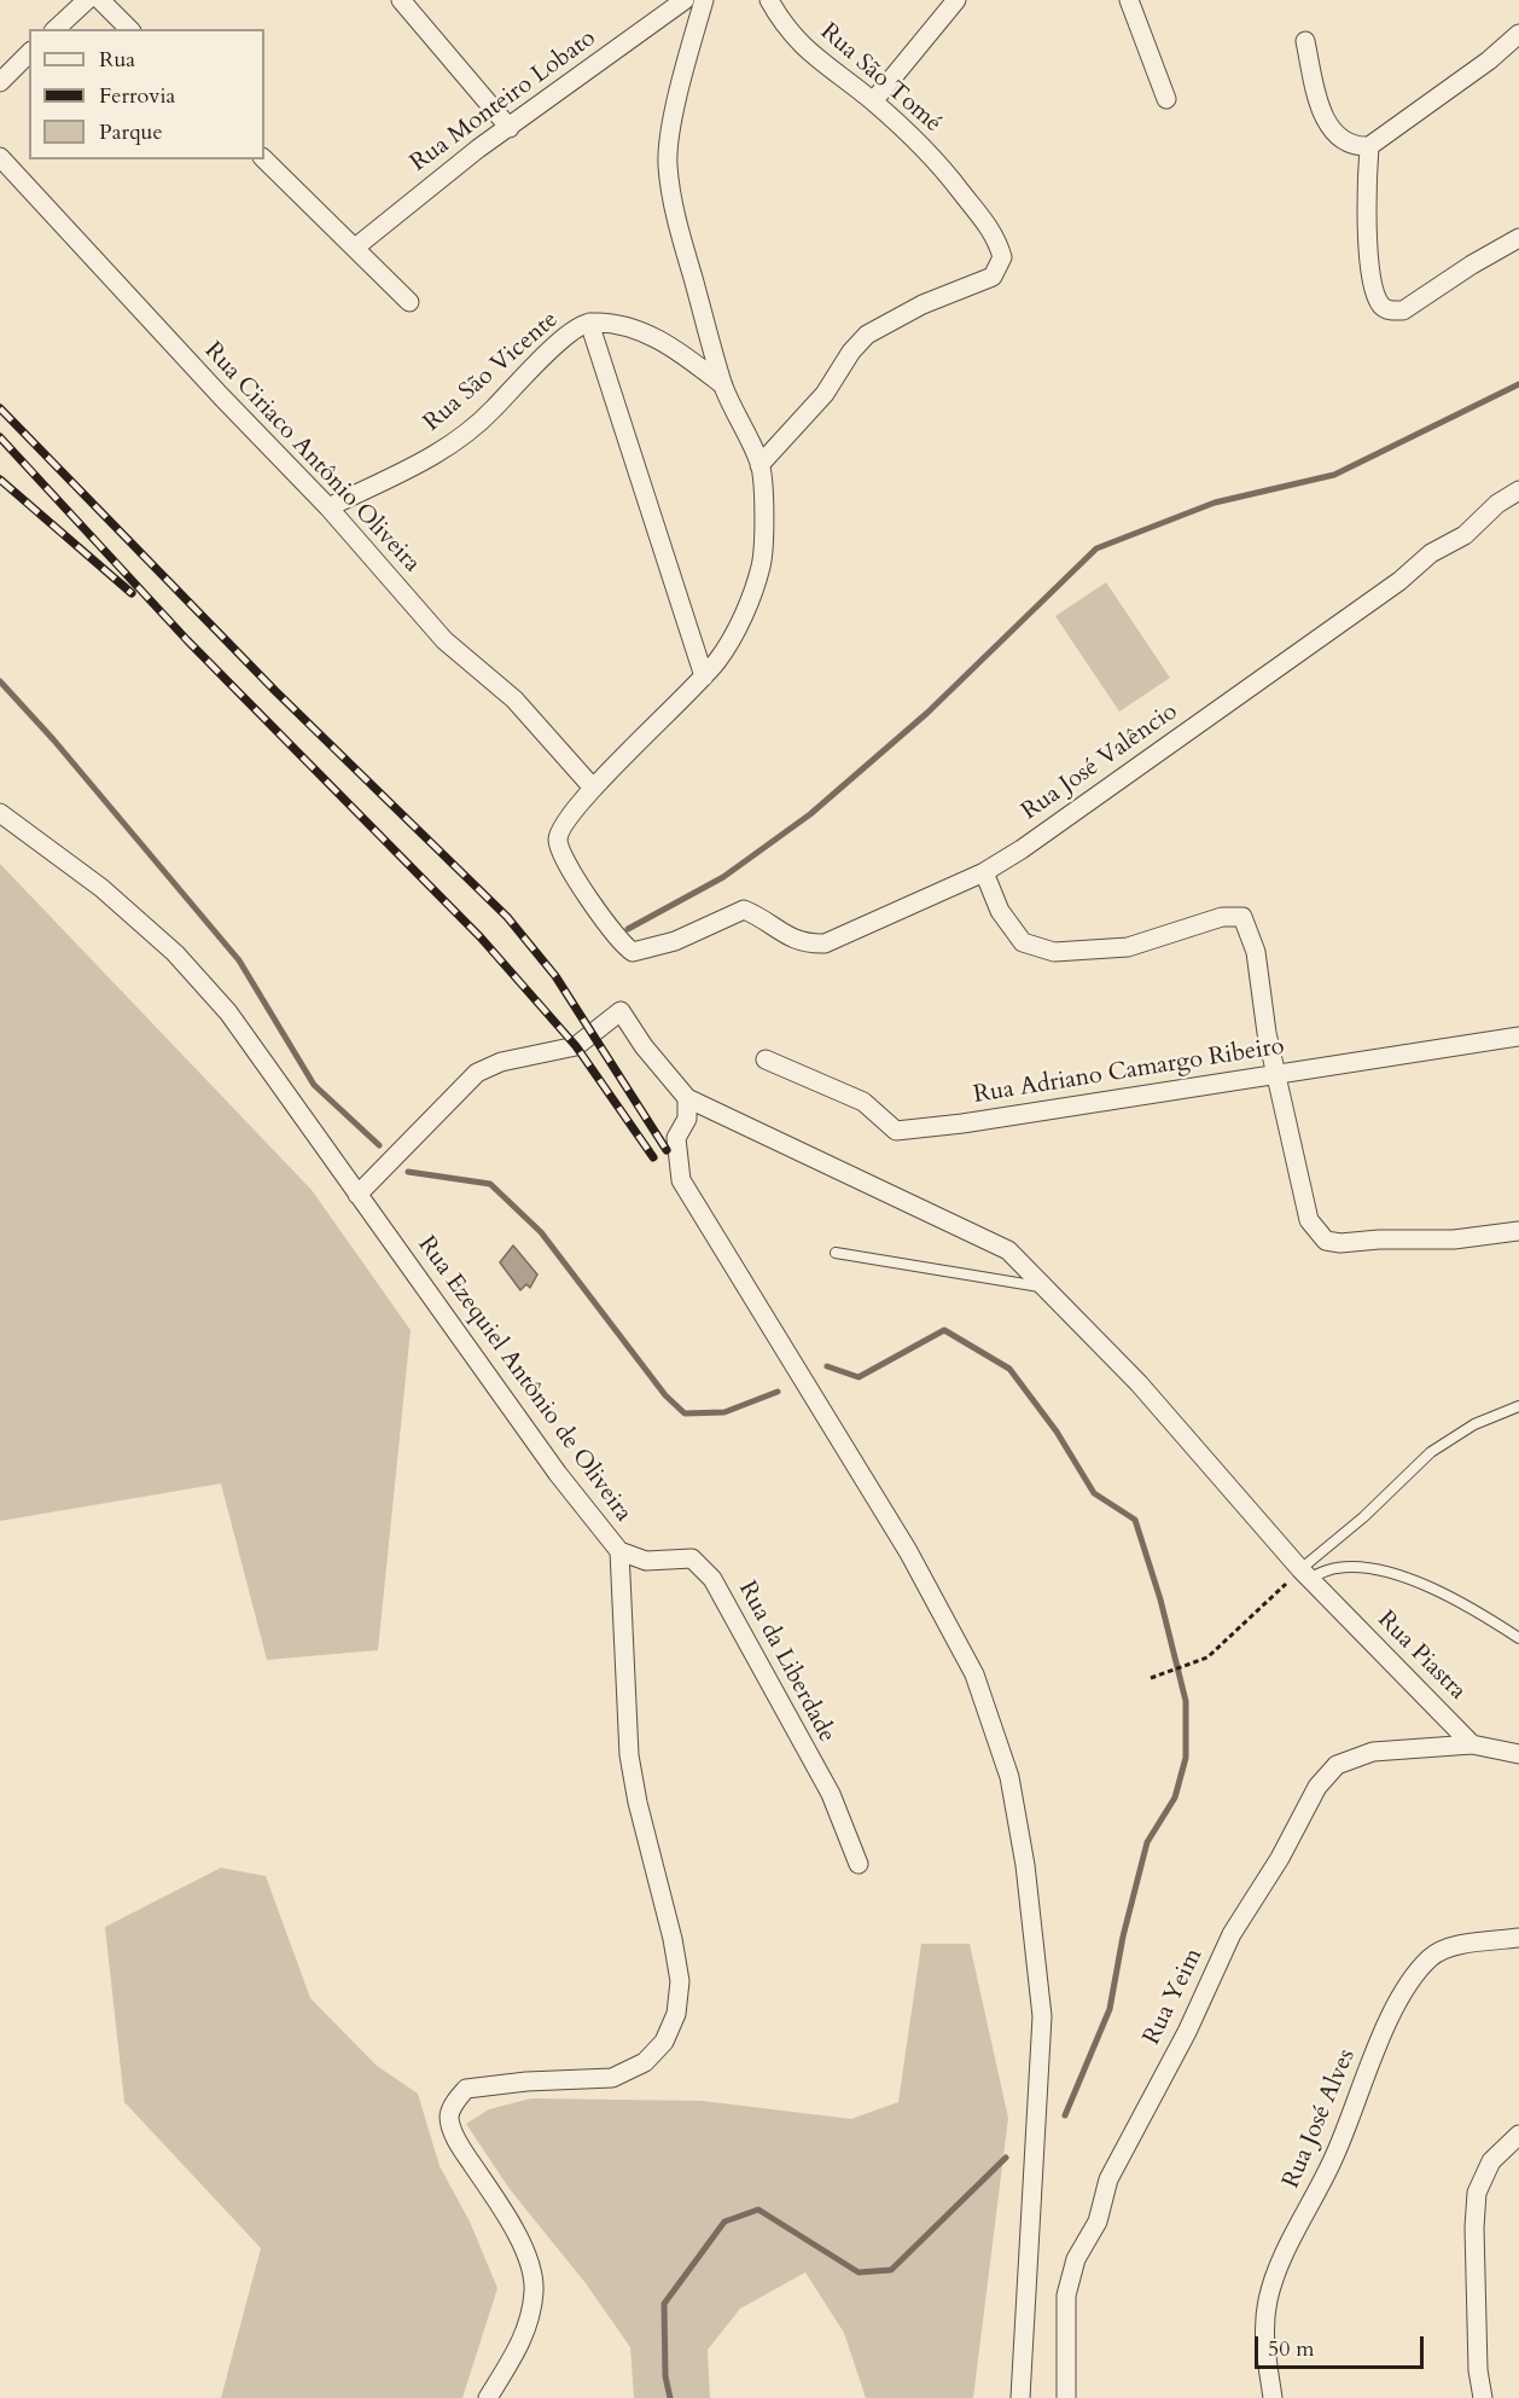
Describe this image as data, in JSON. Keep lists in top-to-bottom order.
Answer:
{
  "streets": {
    "street": [
      "Rua São Tomé",
      "Rua Monteiro Lobato",
      "Rua São Vicente",
      "Rua Ciriaco Antônio Oliveira",
      "Rua José Valêncio",
      "Rua Adriano Camargo Ribeiro",
      "Rua Ezequiel Antônio de Oliveira",
      "Rua Piastra",
      "Rua da Liberdade",
      "Rua Yeim",
      "Rua José Alves"
    ]
  },
  "crossings": [
    ["Rua São Vicente", "Rua Ciriaco Antônio Oliveira"],
    ["Rua Ciriaco Antônio Oliveira", "Rua José Valêncio"],
    ["Rua Ezequiel Antônio de Oliveira", "Rua da Liberdade"],
    ["Rua Piastra", "Rua Yeim"]
  ],
  "legend": ["Rua", "Ferrovia", "Parque"],
  "scale_bar": "50 m"
}
